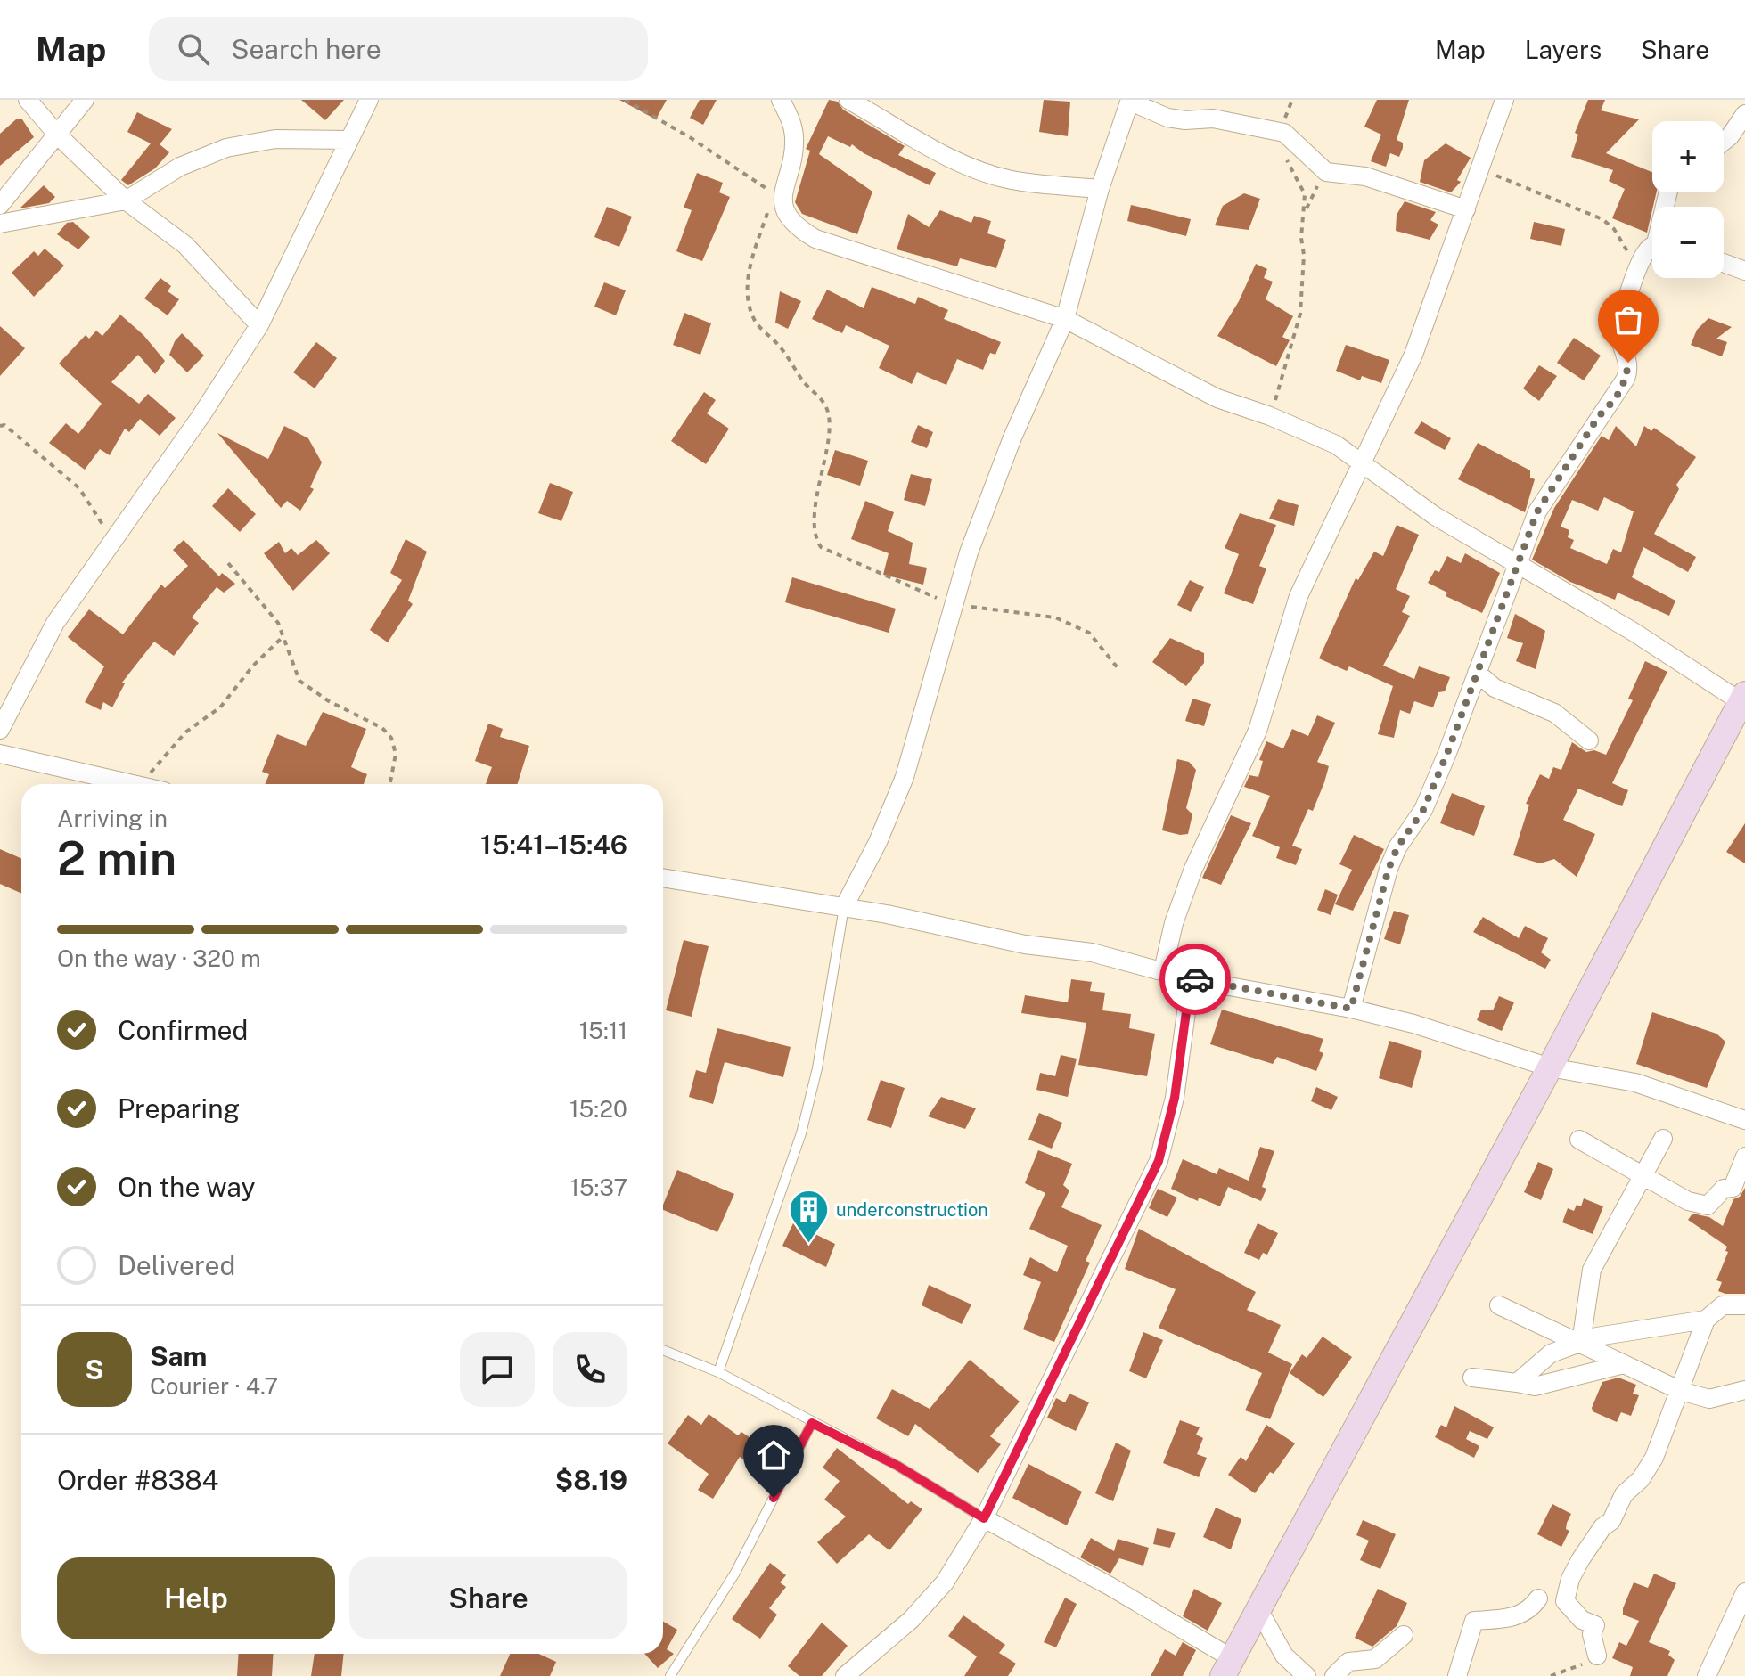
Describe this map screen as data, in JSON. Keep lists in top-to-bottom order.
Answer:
{
  "places": {
    "building": ["underconstruction"]
  },
  "page": {
    "header": "Map",
    "search": "Search here",
    "nav": ["Map", "Layers", "Share"],
    "map_buttons": ["+", "−"],
    "heading": ["2 min", "Arriving in", "15:41–15:46"],
    "panel": [
      "Sam",
      "Courier · 4.7",
      "Order #8384",
      "$8.19"
    ],
    "bar": "On the way · 320 m",
    "list": [
      ["Confirmed", "15:11"],
      ["Preparing", "15:20"],
      ["On the way", "15:37"],
      "Delivered"
    ],
    "round": "S",
    "buttons": ["Help", "Share"]
  }
}
